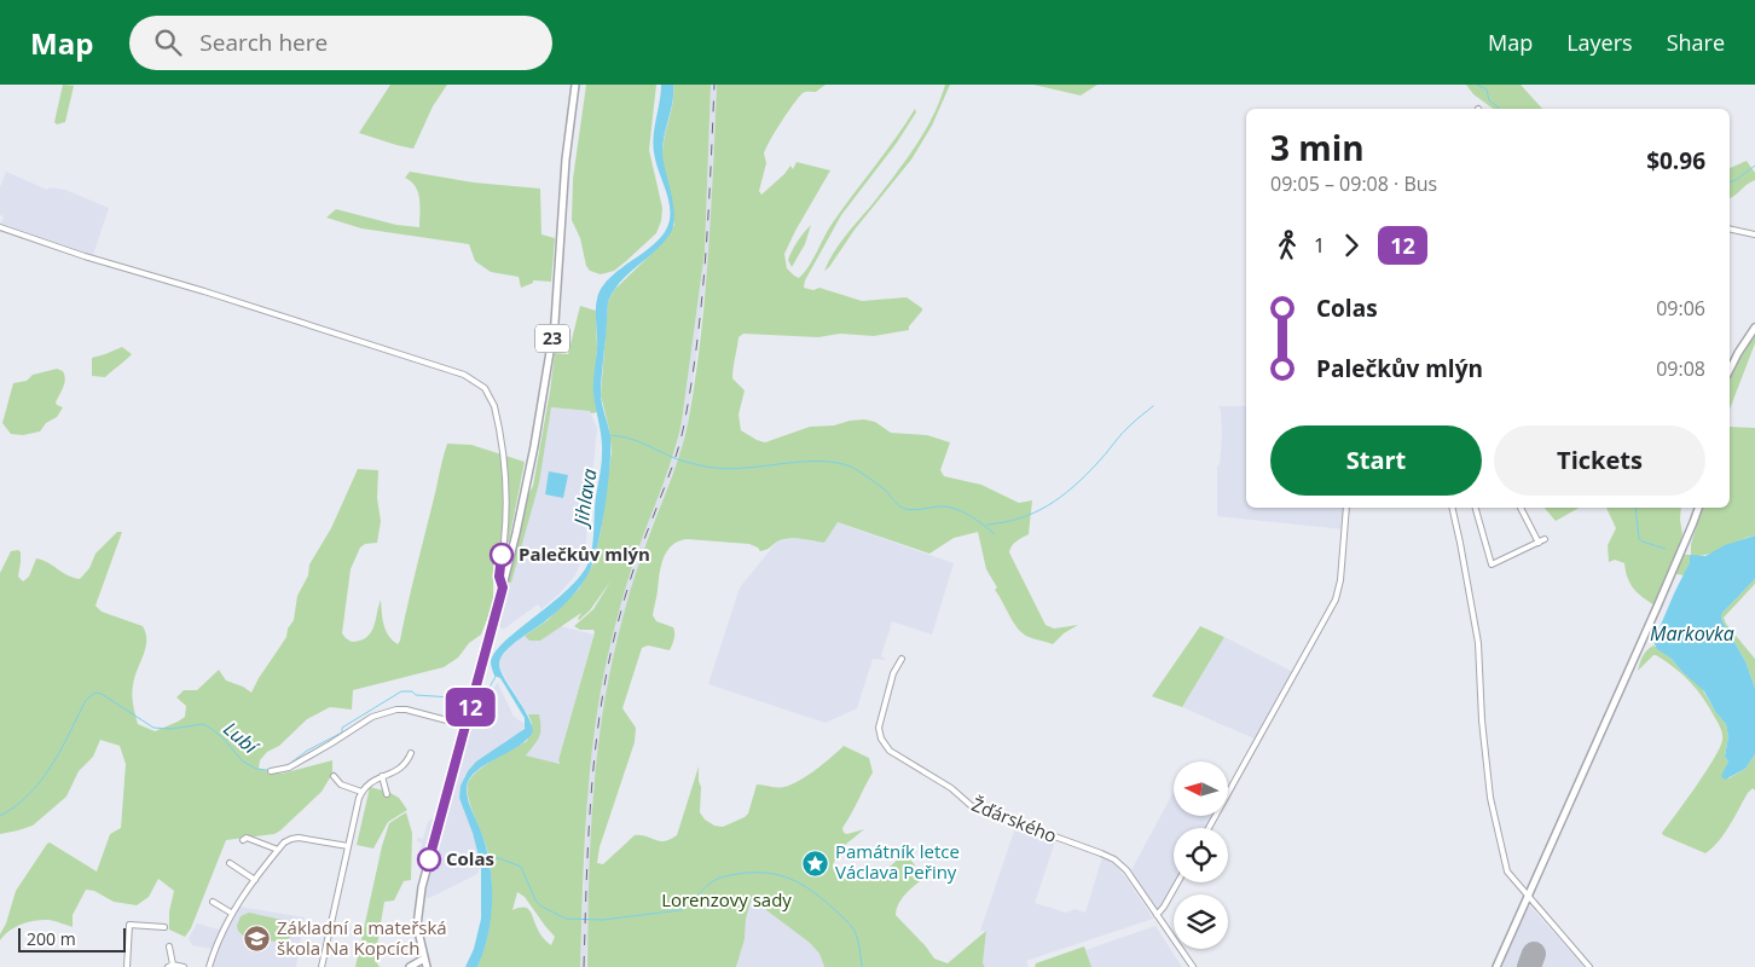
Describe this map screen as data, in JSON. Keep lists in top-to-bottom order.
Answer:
{
  "streets": {
    "main road": ["23"],
    "street": ["Žďárského"]
  },
  "water": ["Jihlava", "Markovka", "Lubí"],
  "parks": ["Lorenzovy sady"],
  "places": {
    "other": ["Palečkův mlýn", "Colas"],
    "place": ["Památník letce Václava Peřiny"],
    "school or university": ["Základní a mateřská škola Na Kopcích"]
  },
  "lines": ["bus line 12"],
  "scale_bar": "200 m",
  "north": "left",
  "page": {
    "header": "Map",
    "search": "Search here",
    "nav": ["Map", "Layers", "Share"],
    "on_map": "12",
    "heading": ["3 min", "09:05 – 09:08 · Bus", "$0.96"],
    "legs": ["1", "12"],
    "list": [
      {
        "name": "Colas",
        "value": "09:06"
      },
      {
        "name": "Palečkův mlýn",
        "value": "09:08"
      }
    ],
    "buttons": ["Start", "Tickets"],
    "scale": "200 m"
  }
}
